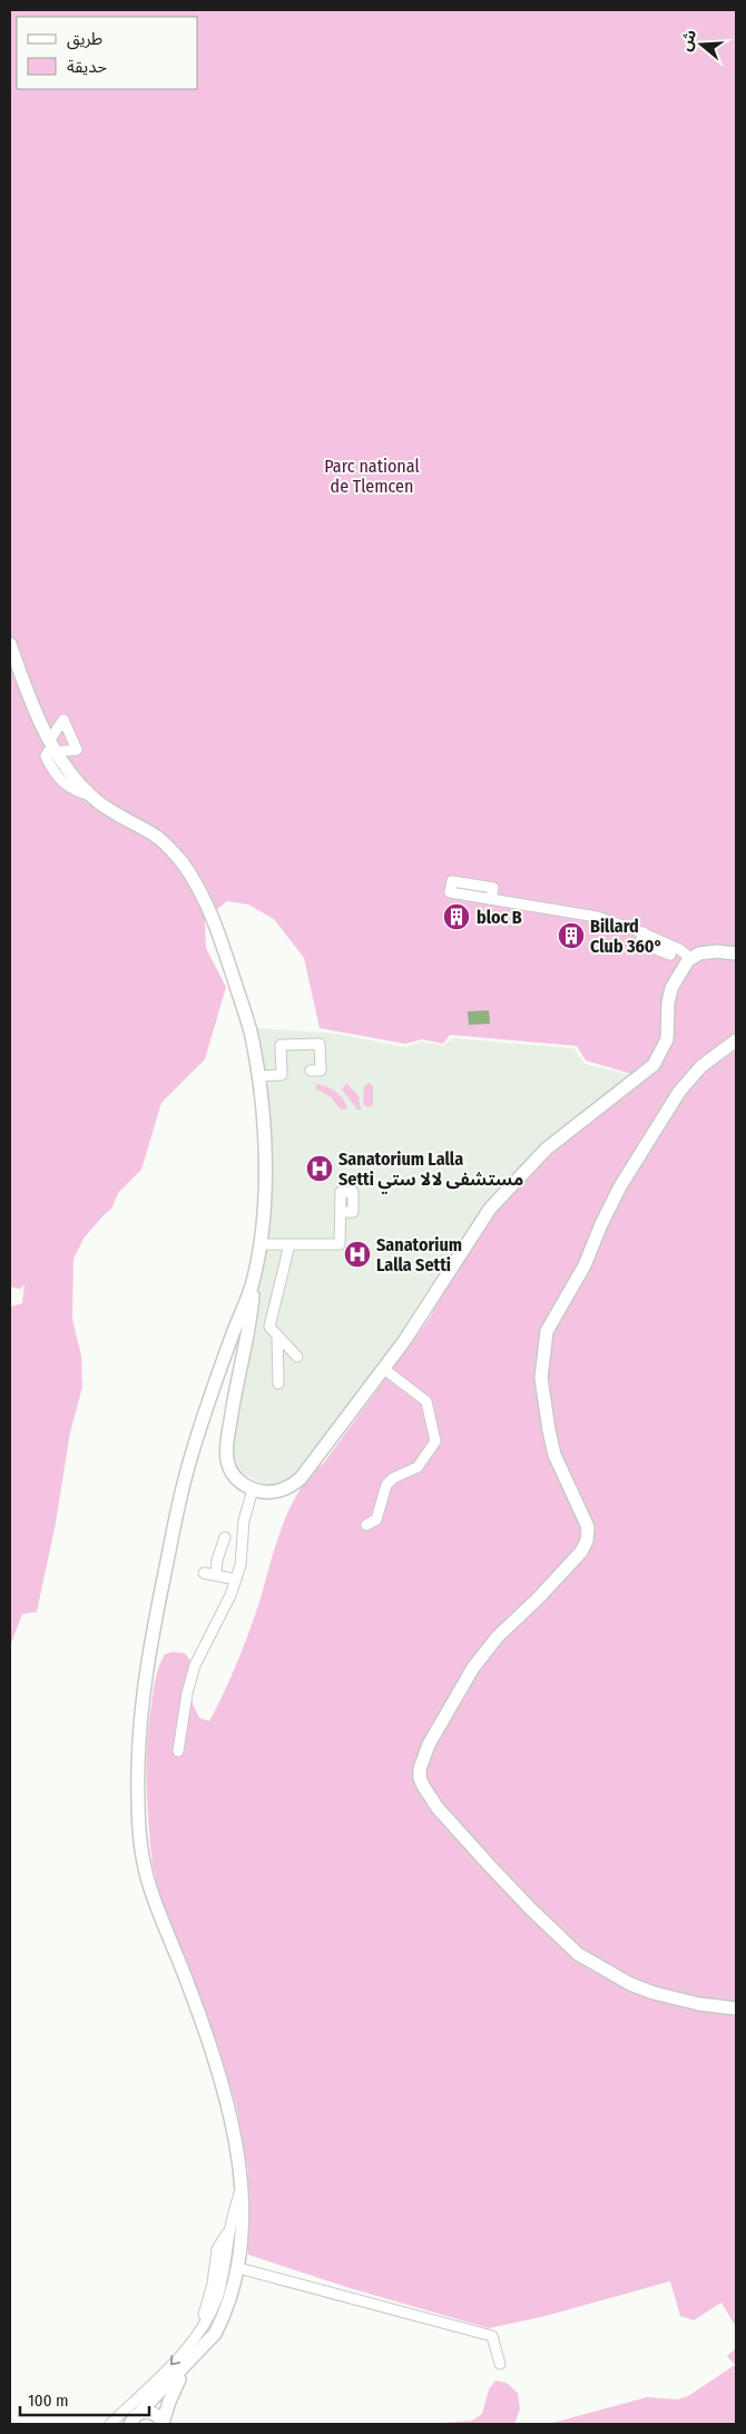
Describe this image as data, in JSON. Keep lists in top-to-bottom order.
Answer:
{
  "parks": ["Parc national de Tlemcen"],
  "places": {
    "building": ["bloc B", "Billard Club 360°"],
    "hospital": ["Sanatorium Lalla Setti مستشفى لالا ستي", "Sanatorium Lalla Setti"]
  },
  "legend": ["طريق", "حديقة"],
  "scale_bar": "100 m",
  "north": "left"
}
